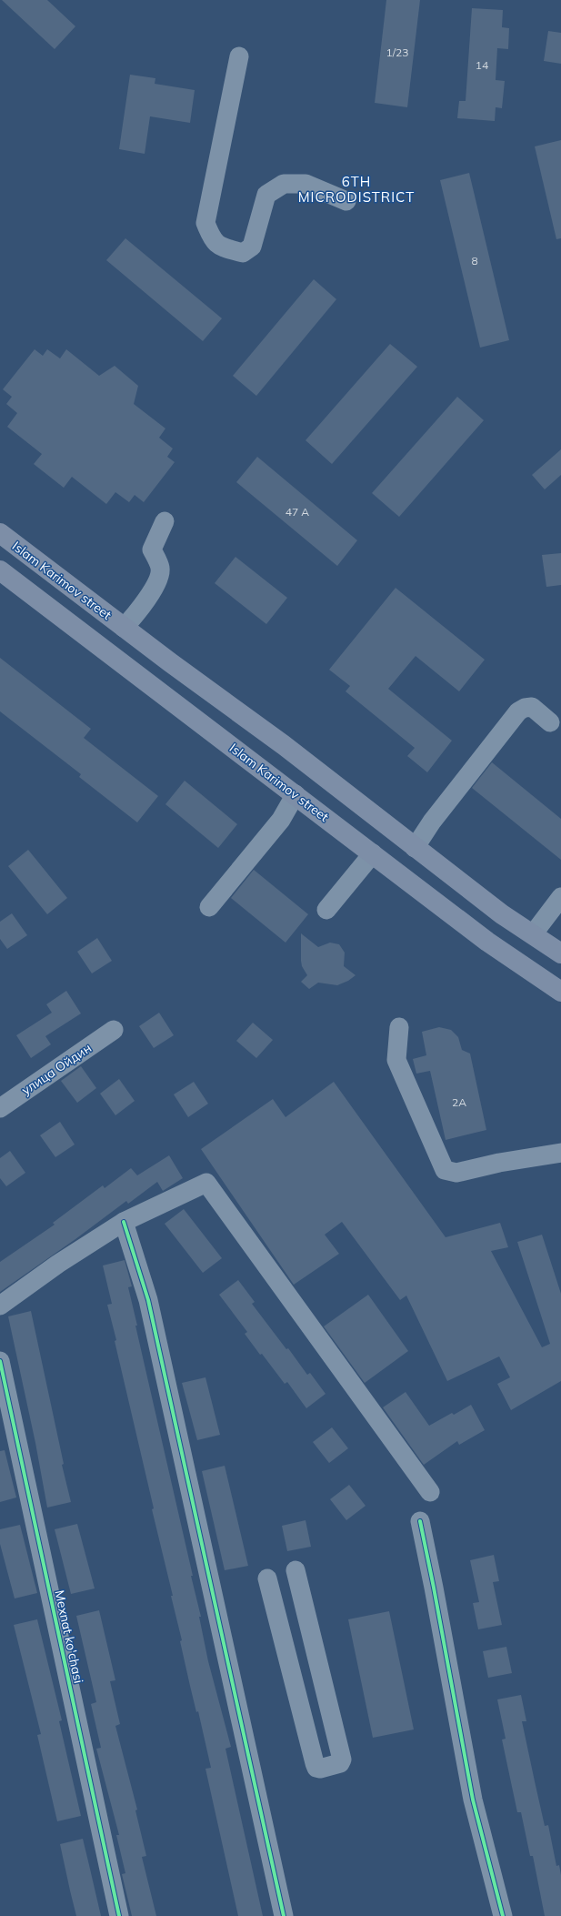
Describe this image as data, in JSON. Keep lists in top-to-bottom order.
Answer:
{
  "streets": {
    "main road": ["Islam Karimov street"],
    "street": ["улица Ойдин", "Mexnat ko'chasi"]
  },
  "districts": ["6TH MICRODISTRICT"],
  "house_numbers": [
    "1/23",
    "14",
    "8",
    "47 А",
    "2A"
  ]
}
